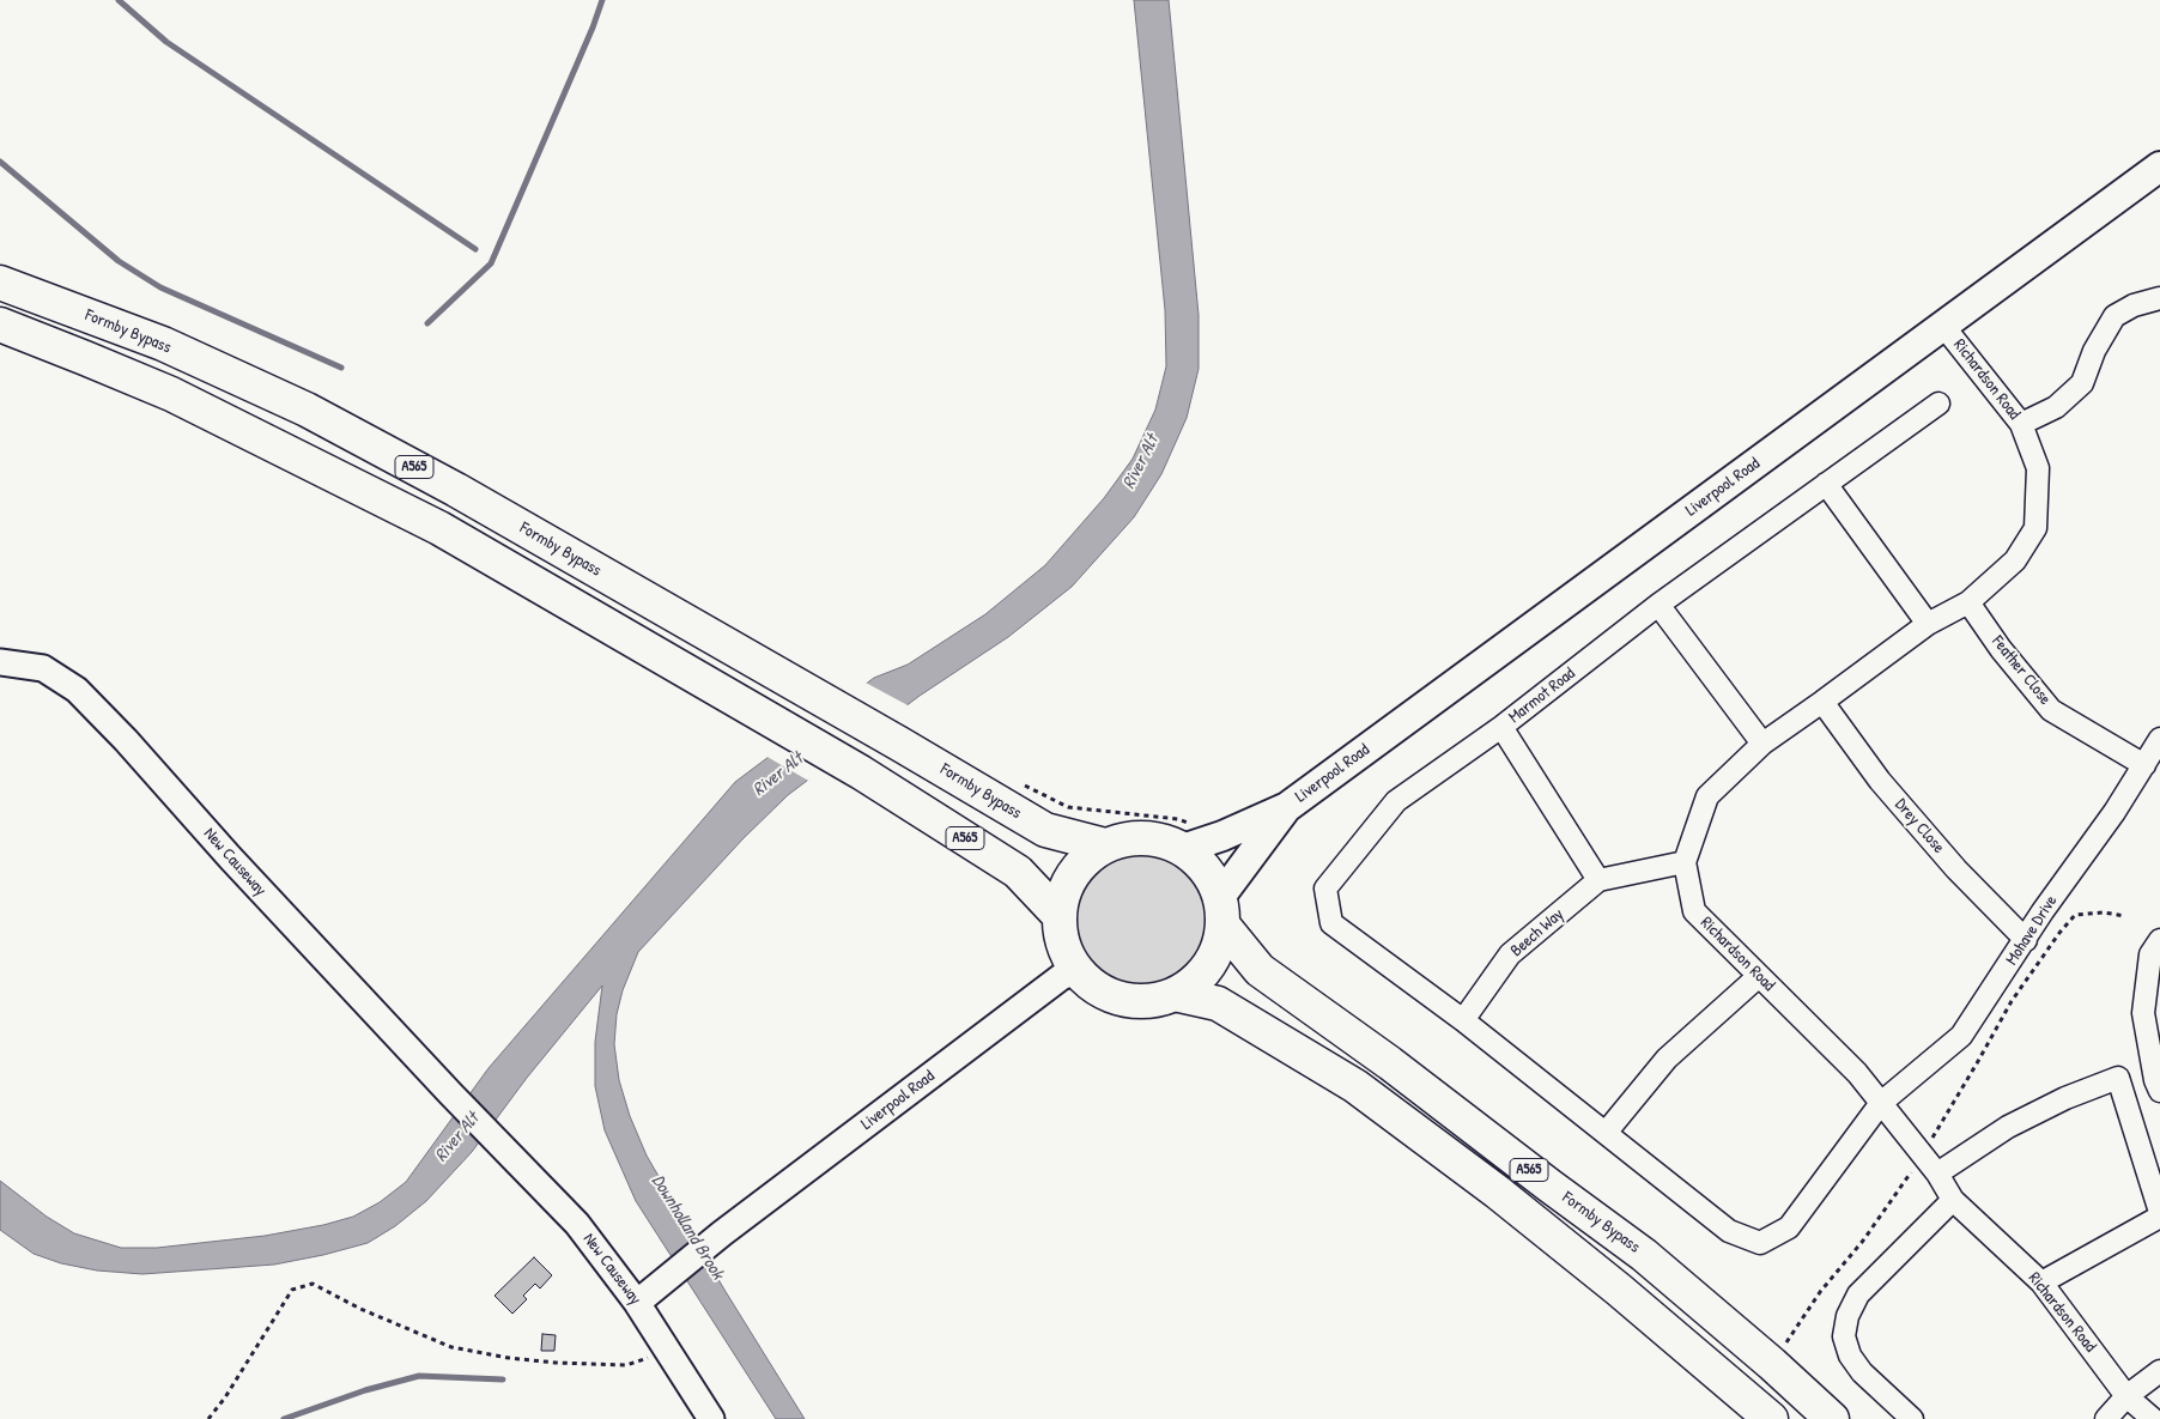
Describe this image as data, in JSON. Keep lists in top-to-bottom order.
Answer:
{
  "streets": {
    "highway": ["Formby Bypass", "A565"],
    "main road": ["Liverpool Road"],
    "street": [
      "Richardson Road",
      "Feather Close",
      "Marmot Road",
      "Drey Close",
      "New Causeway",
      "Mohave Drive",
      "Beech Way"
    ]
  },
  "crossings": [
    ["Formby Bypass", "A565"],
    ["Formby Bypass", "Liverpool Road"],
    ["Richardson Road", "Liverpool Road"],
    ["Richardson Road", "Feather Close"],
    ["Richardson Road", "Drey Close"],
    ["Richardson Road", "Mohave Drive"],
    ["Richardson Road", "Beech Way"],
    ["A565", "Liverpool Road"],
    ["Liverpool Road", "New Causeway"],
    ["Feather Close", "Mohave Drive"],
    ["Marmot Road", "Mohave Drive"],
    ["Marmot Road", "Beech Way"],
    ["Drey Close", "Mohave Drive"]
  ],
  "water": ["River Alt", "Downholland Brook"]
}
